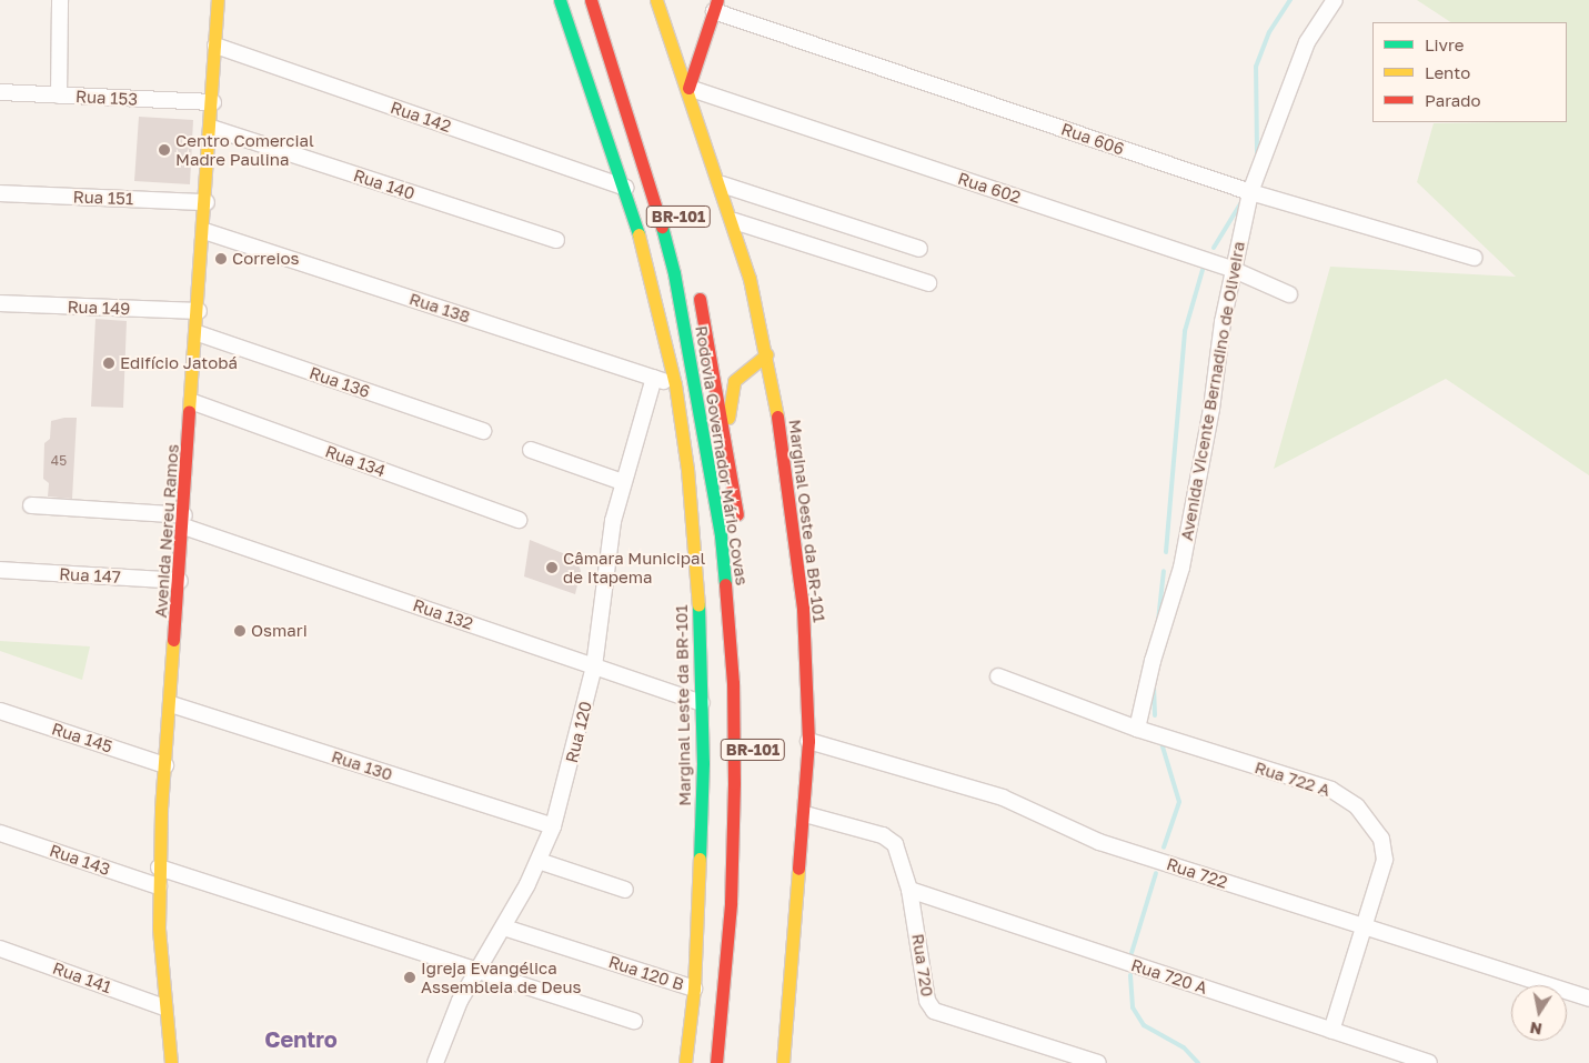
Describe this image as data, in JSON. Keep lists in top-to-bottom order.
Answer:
{
  "streets": {
    "main road": [
      "BR-101",
      "Rodovia Governador Mário Covas",
      "Marginal Oeste da BR-101",
      "Avenida Nereu Ramos",
      "Marginal Leste da BR-101"
    ],
    "street": [
      "Rua 153",
      "Rua 142",
      "Rua 606",
      "Rua 140",
      "Rua 602",
      "Rua 151",
      "Rua 149",
      "Rua 138",
      "Rua 136",
      "Avenida Vicente Bernadino de Oliveira",
      "Rua 134",
      "Rua 147",
      "Rua 132",
      "Rua 120",
      "Rua 145",
      "Rua 130",
      "Rua 722 A",
      "Rua 143",
      "Rua 722",
      "Rua 720",
      "Rua 120 B",
      "Rua 720 A",
      "Rua 141"
    ]
  },
  "crossings": [
    ["Rua 153", "Avenida Nereu Ramos"],
    ["Rua 142", "Avenida Nereu Ramos"],
    ["Rua 142", "Marginal Leste da BR-101"],
    ["Rua 606", "Avenida Vicente Bernadino de Oliveira"],
    ["Rua 140", "Avenida Nereu Ramos"],
    ["Rua 602", "Avenida Vicente Bernadino de Oliveira"],
    ["Rua 602", "Marginal Oeste da BR-101"],
    ["Rua 151", "Avenida Nereu Ramos"],
    ["Rua 149", "Avenida Nereu Ramos"],
    ["Rua 138", "Avenida Nereu Ramos"],
    ["Rua 138", "Marginal Leste da BR-101"],
    ["Rua 138", "Rua 120"],
    ["Rua 136", "Avenida Nereu Ramos"],
    ["Avenida Vicente Bernadino de Oliveira", "Rua 722 A"],
    ["Rua 134", "Avenida Nereu Ramos"],
    ["Marginal Oeste da BR-101", "Rua 722"],
    ["Marginal Oeste da BR-101", "Rua 720"],
    ["Avenida Nereu Ramos", "Rua 147"],
    ["Avenida Nereu Ramos", "Rua 132"],
    ["Avenida Nereu Ramos", "Rua 145"],
    ["Avenida Nereu Ramos", "Rua 130"],
    ["Avenida Nereu Ramos", "Rua 143"],
    ["Avenida Nereu Ramos", "Rua 141"],
    ["Rua 132", "Marginal Leste da BR-101"],
    ["Rua 132", "Rua 120"],
    ["Marginal Leste da BR-101", "Rua 120 B"],
    ["Rua 120", "Rua 130"],
    ["Rua 120", "Rua 120 B"],
    ["Rua 722 A", "Rua 722"],
    ["Rua 722 A", "Rua 720 A"],
    ["Rua 720", "Rua 720 A"]
  ],
  "districts": ["Centro"],
  "places": [
    "Centro Comercial Madre Paulina",
    "Correios",
    "Edifício Jatobá",
    "Câmara Municipal de Itapema",
    "Osmari",
    "Igreja Evangélica Assembleia de Deus"
  ],
  "house_numbers": ["45"],
  "legend": ["Livre", "Lento", "Parado"],
  "north": "bottom"
}
